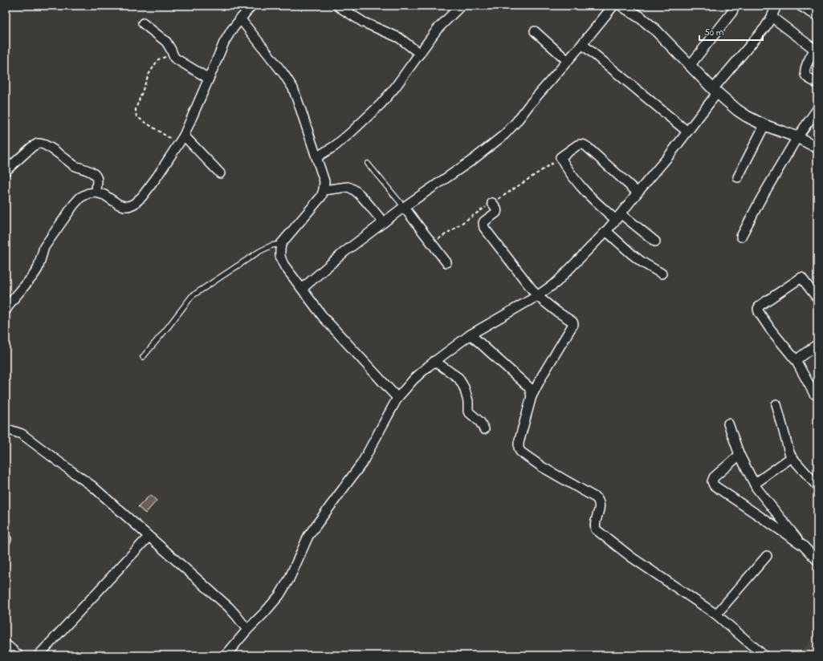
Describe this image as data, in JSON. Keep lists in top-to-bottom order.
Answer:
{
  "scale_bar": "50 m"
}
